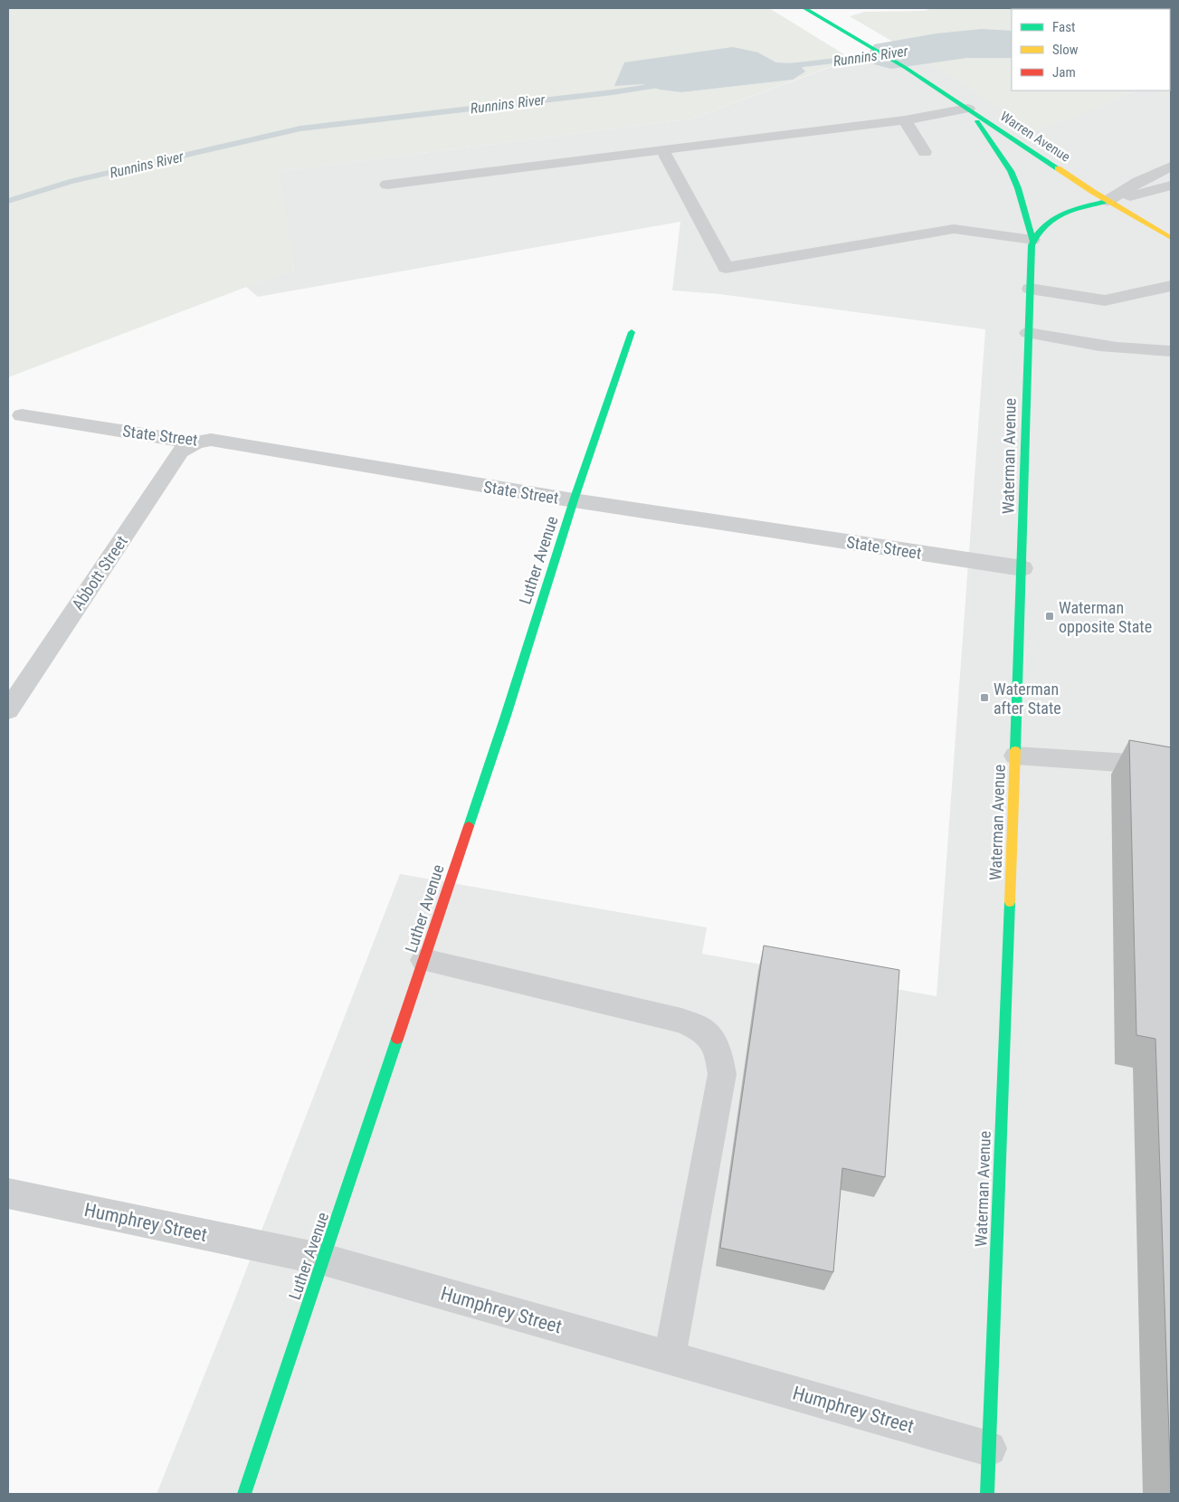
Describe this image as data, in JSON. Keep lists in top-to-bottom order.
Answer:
{
  "streets": {
    "main road": ["Warren Avenue", "Waterman Avenue", "Luther Avenue"],
    "street": ["State Street", "Abbott Street", "Humphrey Street"]
  },
  "crossings": [
    ["Warren Avenue", "Waterman Avenue"],
    ["State Street", "Waterman Avenue"],
    ["State Street", "Luther Avenue"],
    ["State Street", "Abbott Street"],
    ["Waterman Avenue", "Humphrey Street"],
    ["Luther Avenue", "Humphrey Street"]
  ],
  "water": ["Runnins River"],
  "places": {
    "transit": ["Waterman opposite State", "Waterman after State"]
  },
  "legend": ["Fast", "Slow", "Jam"]
}
